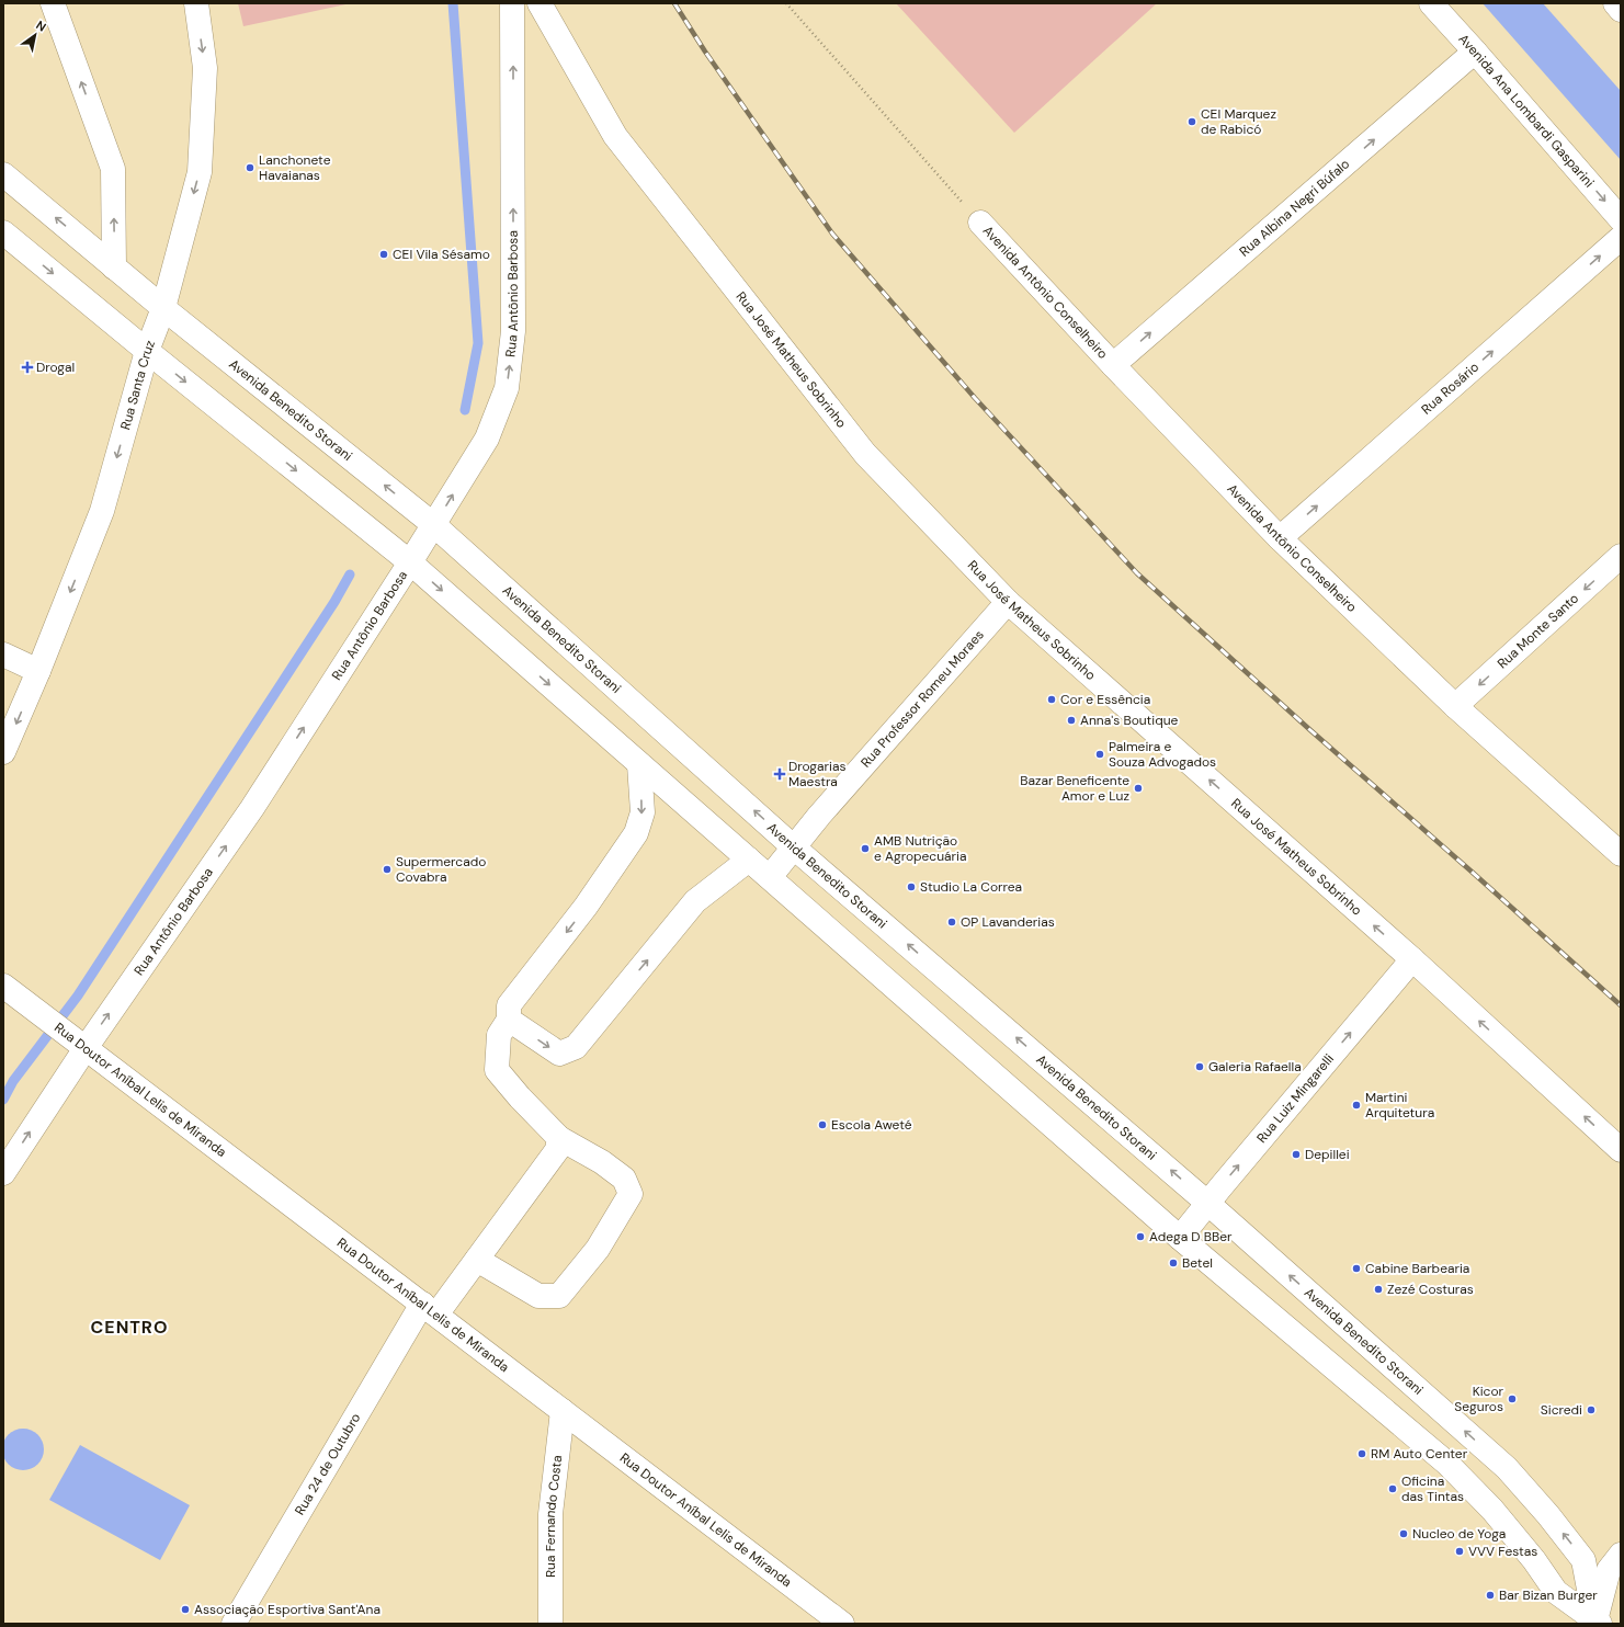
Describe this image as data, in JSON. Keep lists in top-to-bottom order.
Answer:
{
  "streets": {
    "street": [
      "Avenida Ana Lombardi Gasparini",
      "Rua Albina Negri Búfalo",
      "Avenida Antônio Conselheiro",
      "Rua Antônio Barbosa",
      "Rua José Matheus Sobrinho",
      "Rua Santa Cruz",
      "Rua Rosário",
      "Avenida Benedito Storani",
      "Rua Monte Santo",
      "Rua Professor Romeu Moraes",
      "Rua Doutor Aníbal Lelis de Miranda",
      "Rua Luiz Mingarelli",
      "Rua 24 de Outubro",
      "Rua Fernando Costa"
    ]
  },
  "crossings": [
    ["Avenida Ana Lombardi Gasparini", "Rua Albina Negri Búfalo"],
    ["Rua Albina Negri Búfalo", "Avenida Antônio Conselheiro"],
    ["Avenida Antônio Conselheiro", "Rua Rosário"],
    ["Avenida Antônio Conselheiro", "Rua Monte Santo"],
    ["Rua Antônio Barbosa", "Avenida Benedito Storani"],
    ["Rua Antônio Barbosa", "Rua Doutor Aníbal Lelis de Miranda"],
    ["Rua José Matheus Sobrinho", "Rua Professor Romeu Moraes"],
    ["Rua José Matheus Sobrinho", "Rua Luiz Mingarelli"],
    ["Rua Santa Cruz", "Avenida Benedito Storani"],
    ["Avenida Benedito Storani", "Rua Professor Romeu Moraes"],
    ["Avenida Benedito Storani", "Rua Luiz Mingarelli"],
    ["Rua Doutor Aníbal Lelis de Miranda", "Rua 24 de Outubro"],
    ["Rua Doutor Aníbal Lelis de Miranda", "Rua Fernando Costa"]
  ],
  "one_way": [
    "Avenida Ana Lombardi Gasparini",
    "Rua Albina Negri Búfalo",
    "Rua Antônio Barbosa",
    "Rua José Matheus Sobrinho",
    "Rua Santa Cruz",
    "Rua Rosário",
    "Rua Monte Santo",
    "Rua Luiz Mingarelli"
  ],
  "districts": ["CENTRO"],
  "places": {
    "other": [
      "CEI Marquez de Rabicó",
      "Lanchonete Havaianas",
      "CEI Vila Sésamo",
      "Cor e Essência",
      "Anna's Boutique",
      "Palmeira e Souza Advogados",
      "Bazar Beneficente Amor e Luz",
      "AMB Nutrição e Agropecuária",
      "Supermercado Covabra",
      "Studio La Correa",
      "OP Lavanderias",
      "Galeria Rafaella",
      "Martini Arquitetura",
      "Escola Aweté",
      "Depillei",
      "Adega D BBer",
      "Betel",
      "Cabine Barbearia",
      "Zezé Costuras",
      "Kicor Seguros",
      "Sicredi",
      "RM Auto Center",
      "Oficina das Tintas",
      "Nucleo de Yoga",
      "VVV Festas",
      "Bar Bizan Burger",
      "Associação Esportiva Sant'Ana"
    ],
    "health": ["Drogal", "Drogarias Maestra"]
  },
  "north": "top right"
}
